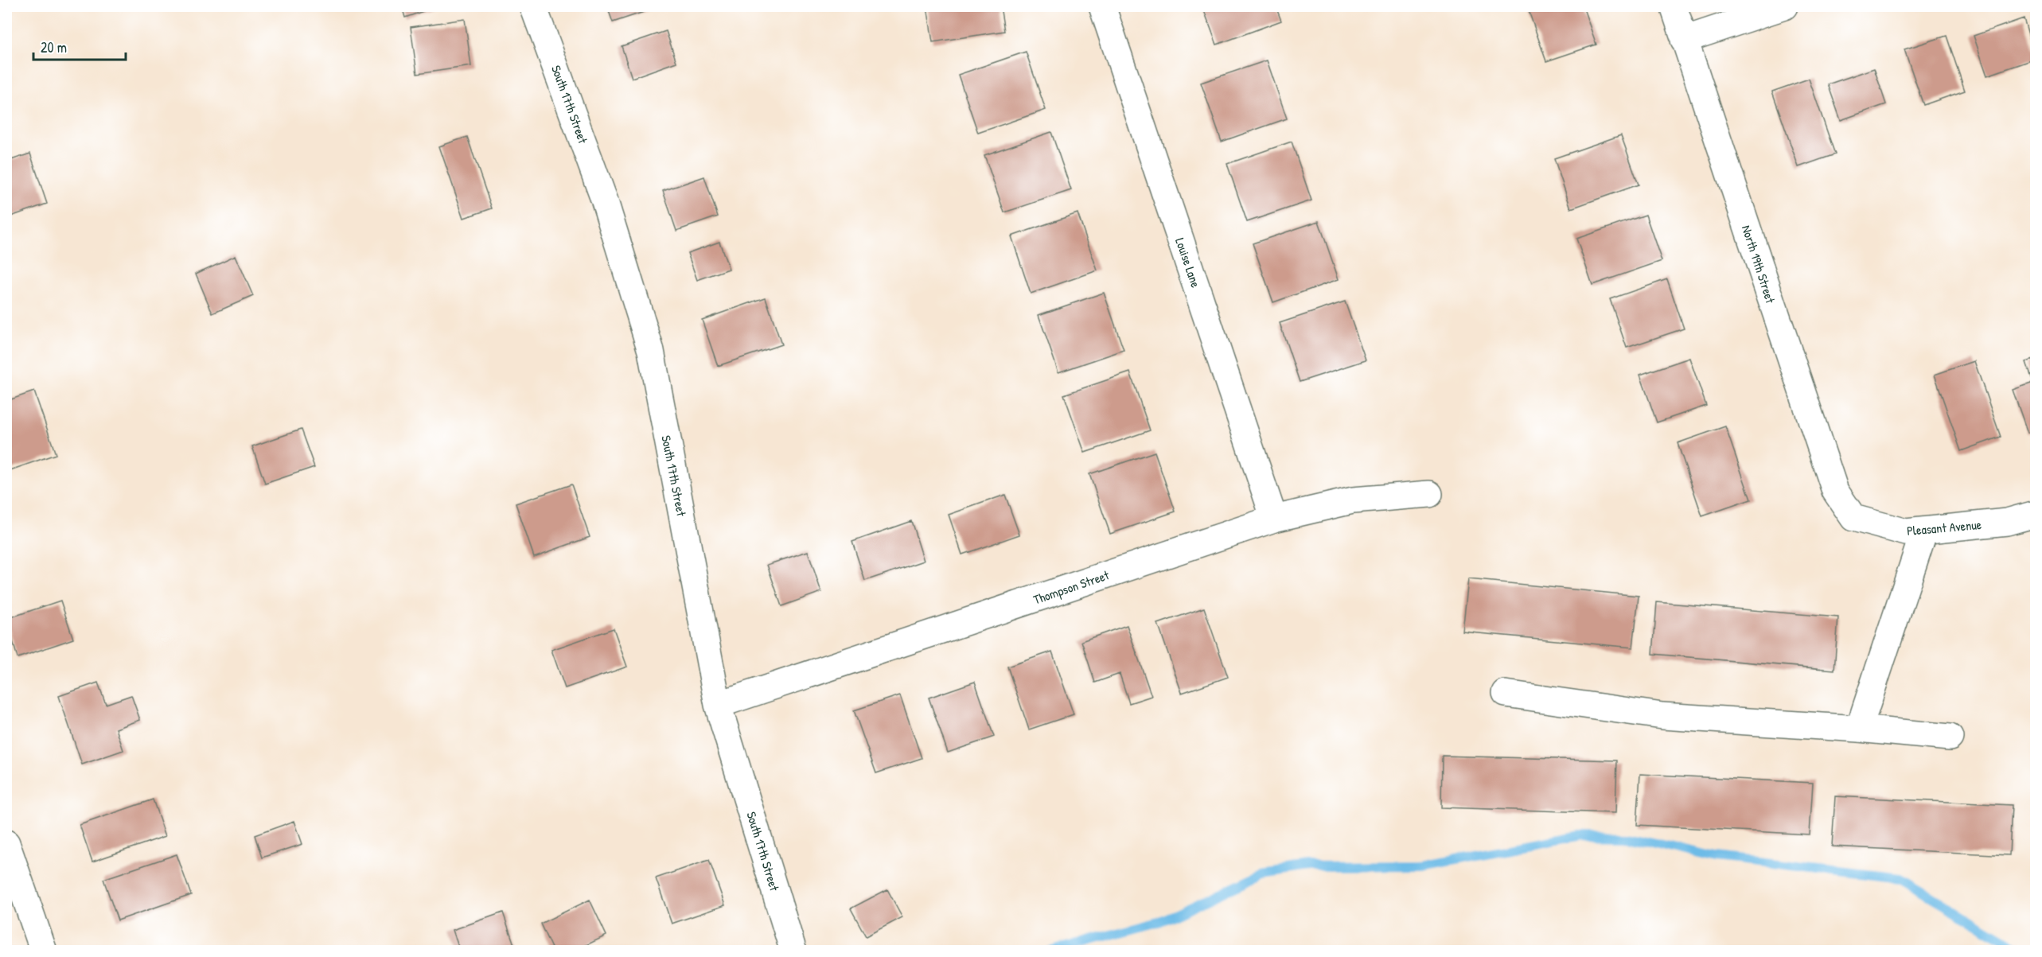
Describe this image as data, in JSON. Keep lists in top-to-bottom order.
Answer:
{
  "streets": {
    "street": [
      "South 17th Street",
      "Louise Lane",
      "North 19th Street",
      "Pleasant Avenue",
      "Thompson Street"
    ]
  },
  "crossings": [
    ["South 17th Street", "Thompson Street"],
    ["Louise Lane", "Thompson Street"],
    ["North 19th Street", "Pleasant Avenue"]
  ],
  "scale_bar": "20 m"
}
